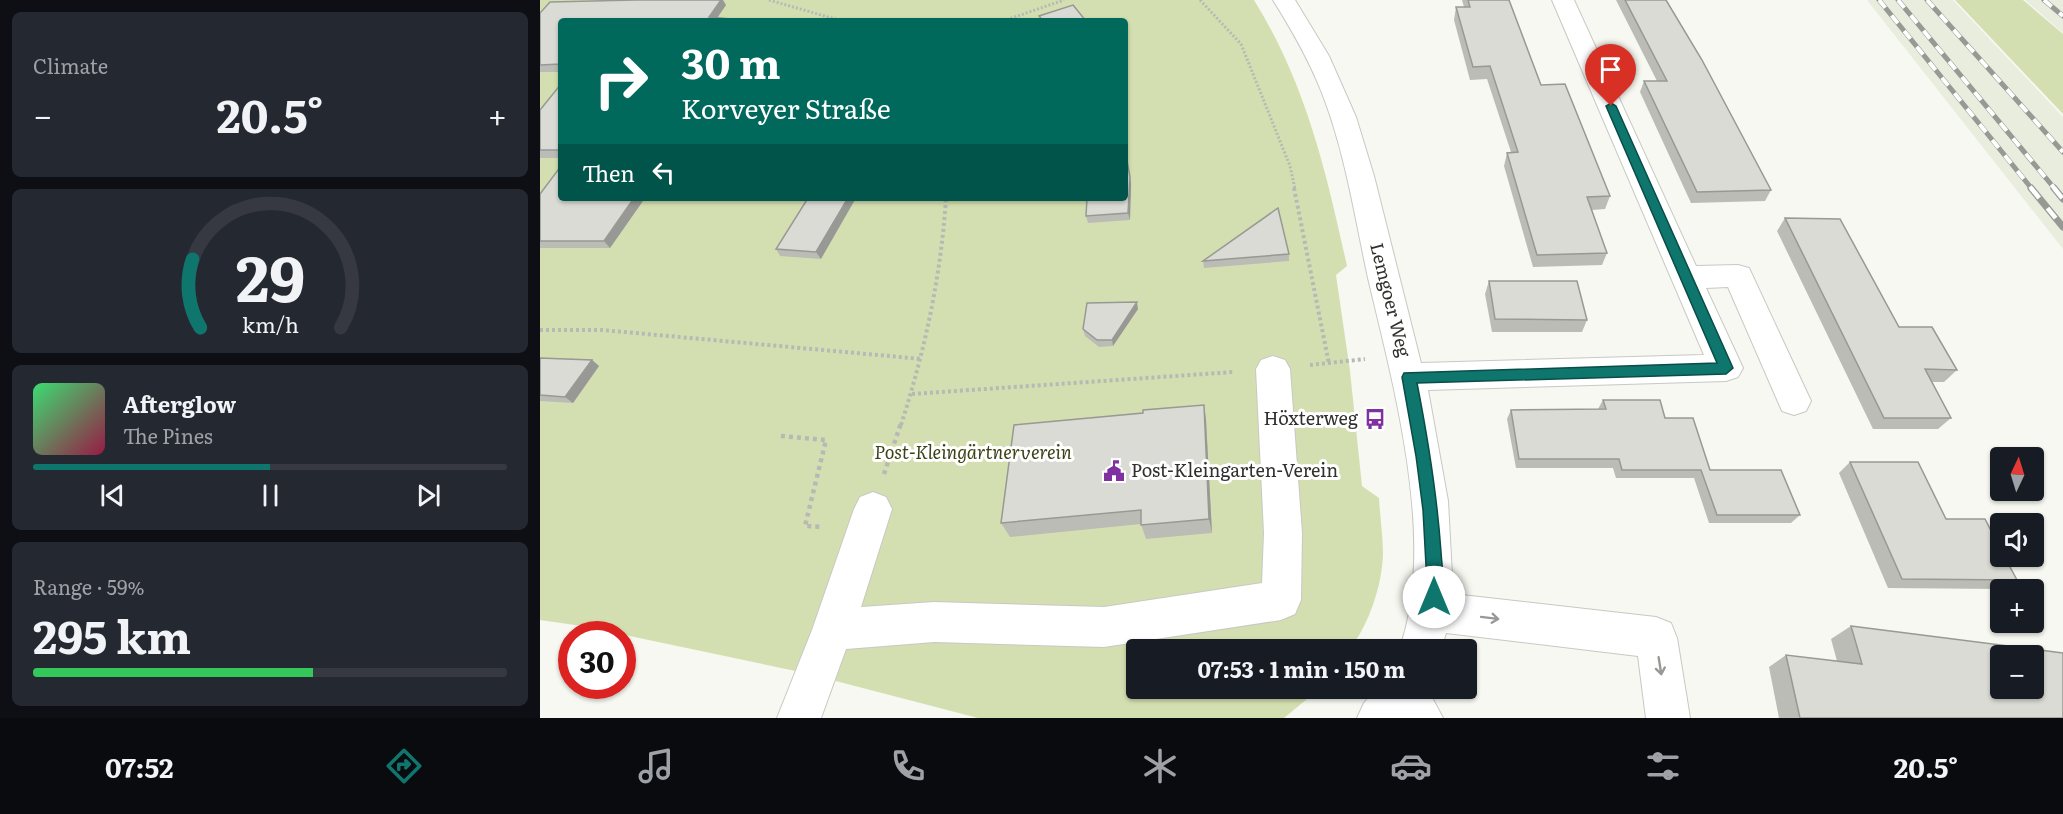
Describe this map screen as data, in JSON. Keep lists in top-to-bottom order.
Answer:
{
  "streets": {
    "street": ["Lemgoer Weg"]
  },
  "parks": ["Post-Kleingärtnerverein"],
  "places": {
    "bus stop": ["Höxterweg"],
    "public building": ["Post-Kleingarten-Verein"]
  },
  "north": "top",
  "page": {
    "tile": [
      "Climate",
      ["Range · 59%", "295 km"]
    ],
    "turn": ["30 m", "Korveyer Straße"],
    "heat": ["−", "20.5°", "+"],
    "then": "Then",
    "song": ["Afterglow", "The Pines"],
    "map_buttons": ["+", "−"],
    "limit": "30",
    "trip": "07:53 · 1 min · 150 m",
    "tabs": ["07:52", "20.5°"],
    "gauge": ["29", "km/h"]
  }
}
